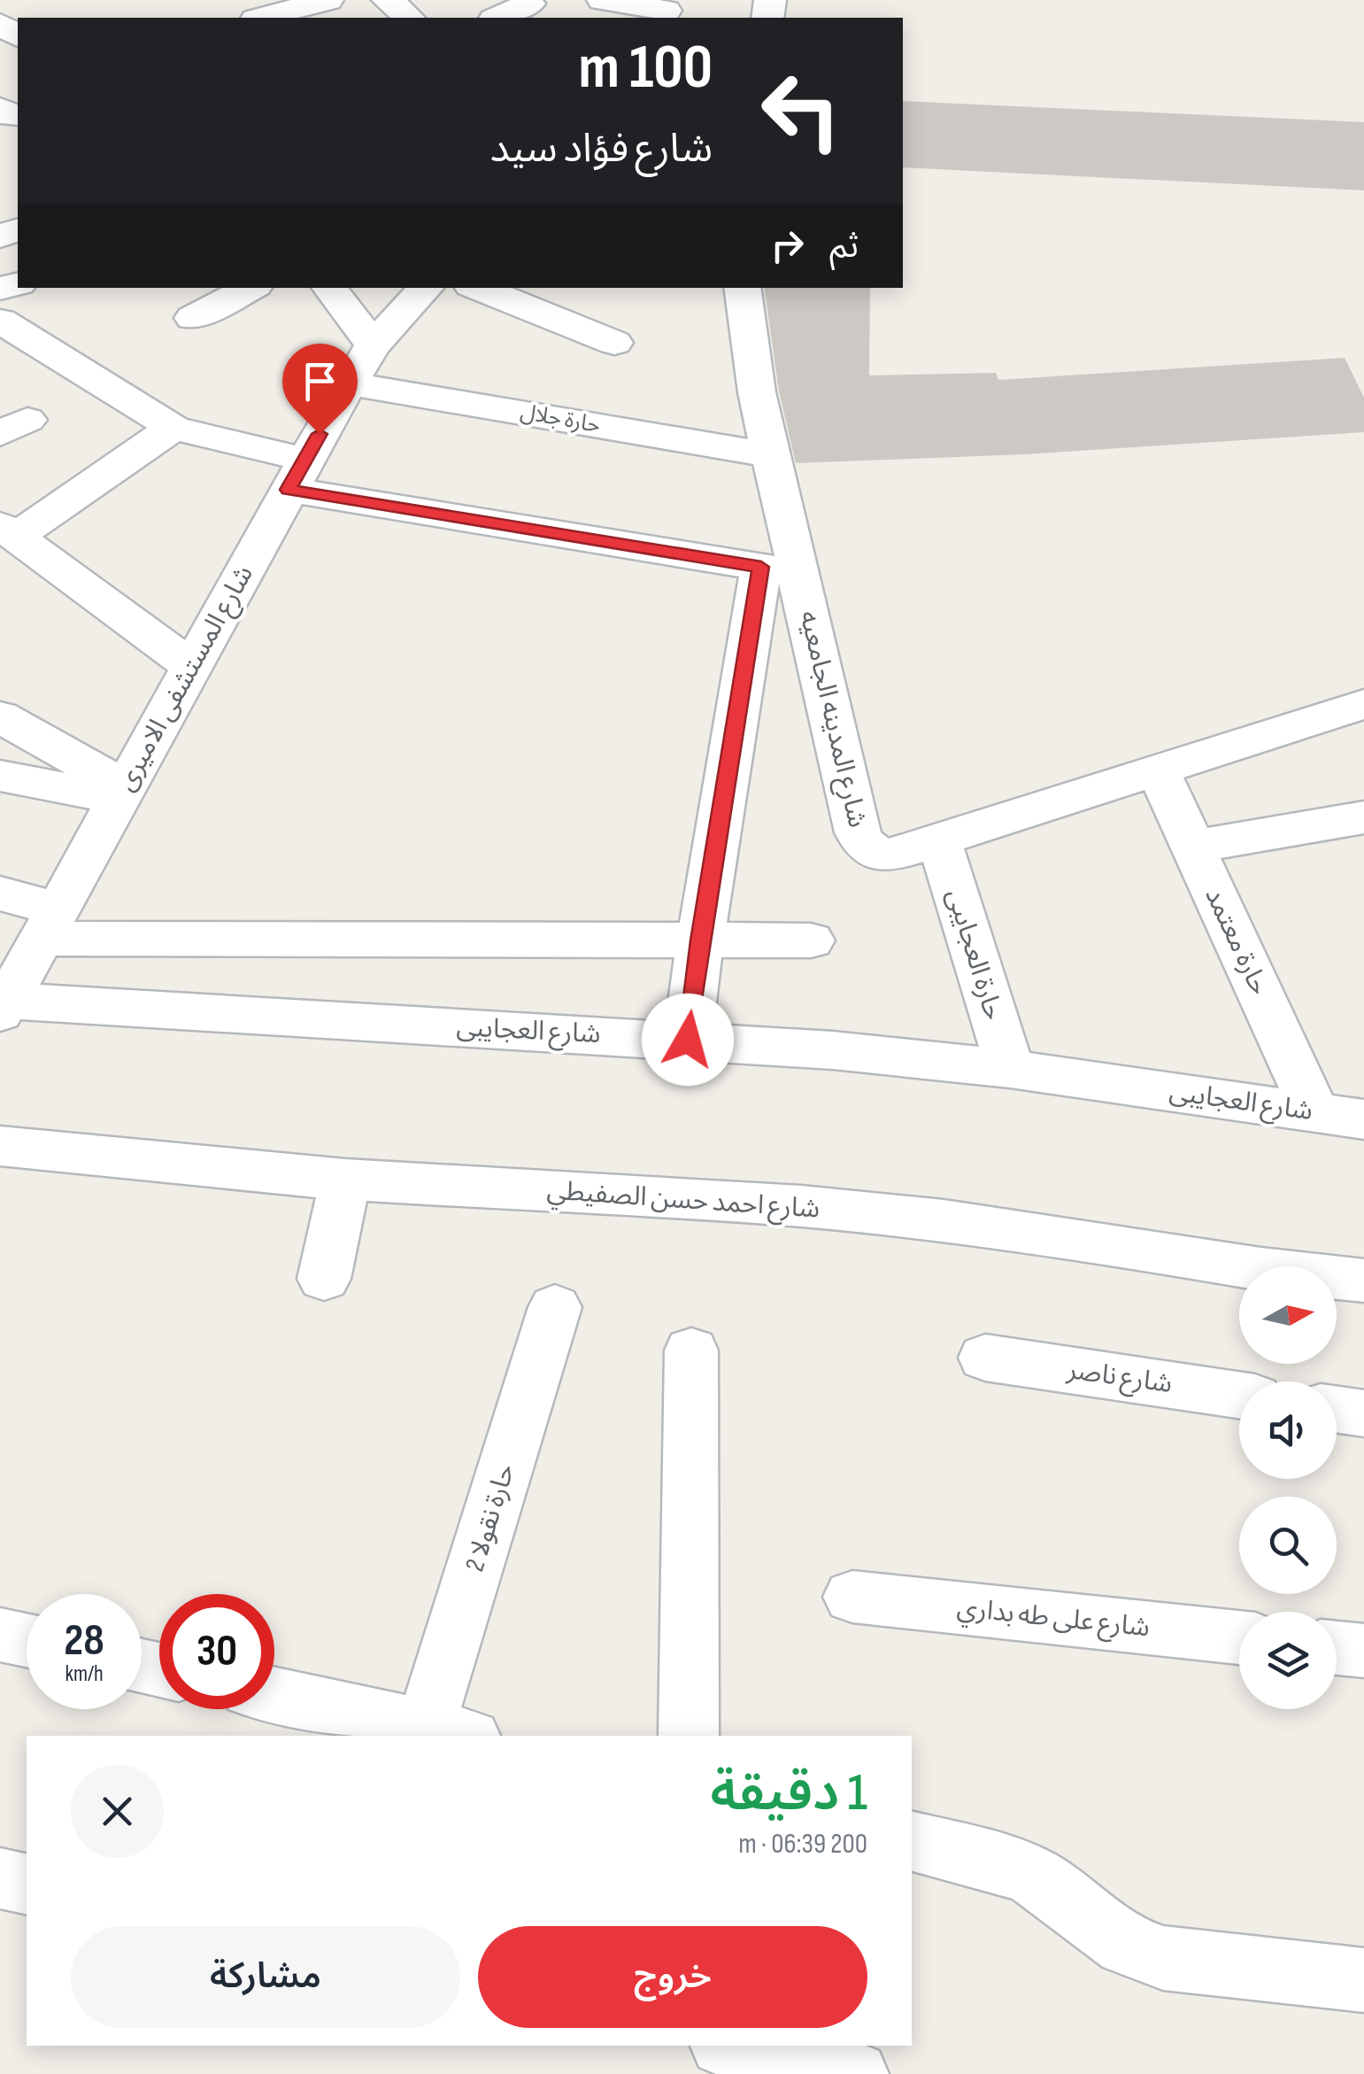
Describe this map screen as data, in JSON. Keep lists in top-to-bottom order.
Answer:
{
  "streets": {
    "street": [
      "حارة جلال",
      "شارع المستشفى الاميرى",
      "شارع المدينه الجامعيه",
      "حارة معتمد",
      "حارة العجايبى",
      "شارع العجايبى",
      "شارع احمد حسن الصفيطي",
      "شارع ناصر",
      "حارة نقولا 2",
      "شارع على طه بداري"
    ]
  },
  "crossings": [
    ["حارة جلال", "شارع المستشفى الاميرى"],
    ["حارة جلال", "شارع المدينه الجامعيه"],
    ["شارع المستشفى الاميرى", "شارع العجايبى"],
    ["شارع المدينه الجامعيه", "حارة معتمد"],
    ["شارع المدينه الجامعيه", "حارة العجايبى"],
    ["حارة معتمد", "شارع العجايبى"],
    ["حارة العجايبى", "شارع العجايبى"]
  ],
  "north": "right",
  "page": {
    "turn": ["100 m", "شارع فؤاد سيد"],
    "then": "ثم",
    "speed": "28 km/h",
    "limit": "30",
    "heading": ["1 دقيقة", "200 m · 06:39"],
    "buttons": ["خروج", "مشاركة"]
  }
}
